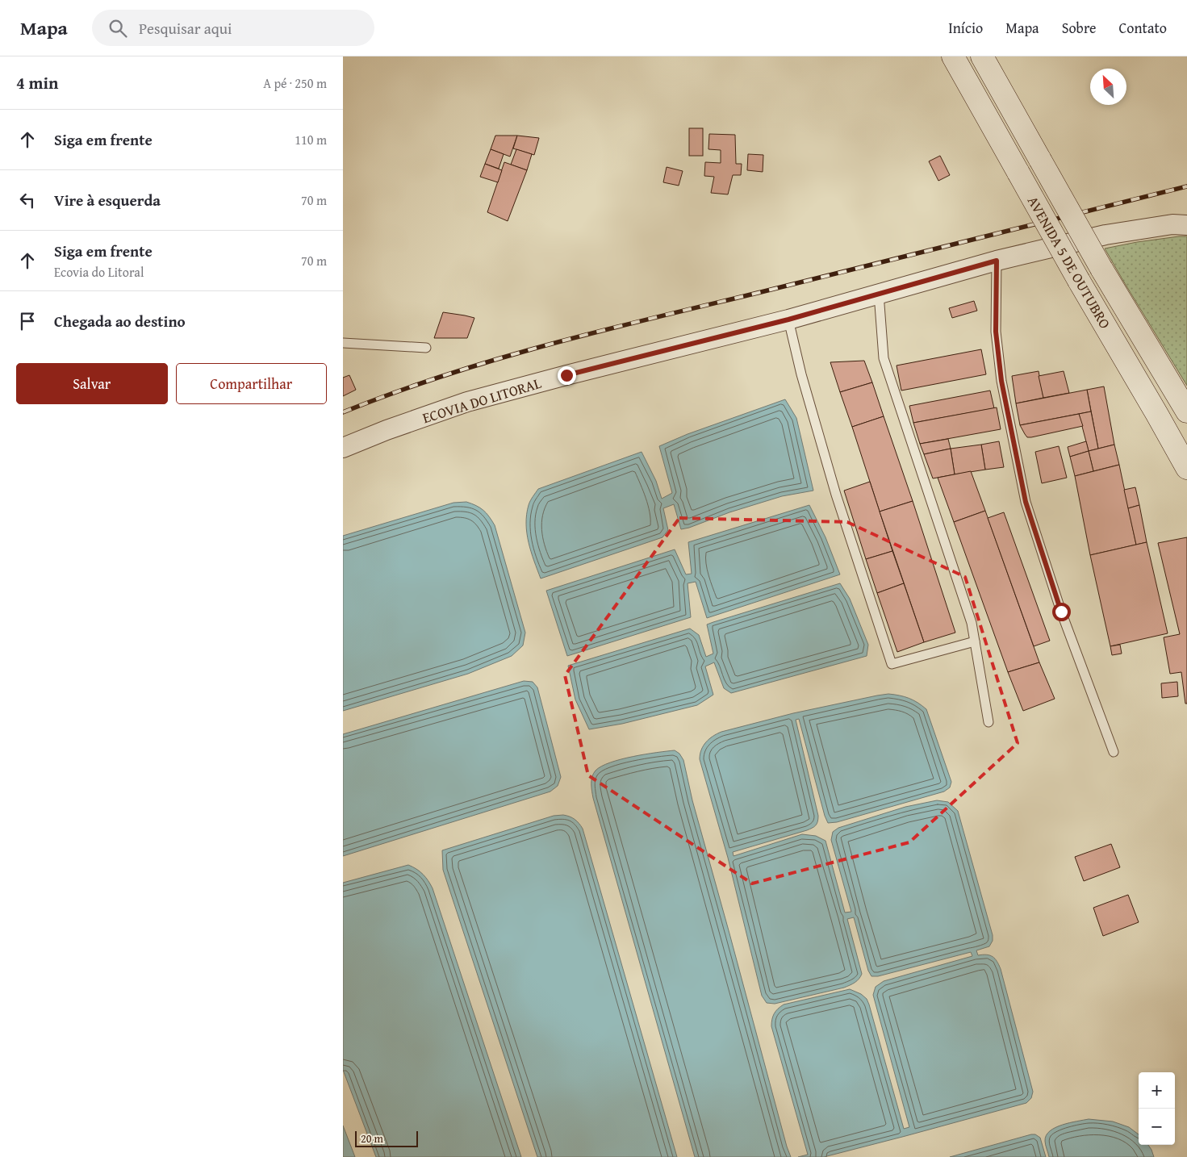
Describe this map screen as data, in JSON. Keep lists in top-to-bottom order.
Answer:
{
  "streets": {
    "main road": ["AVENIDA 5 DE OUTUBRO"],
    "street": ["ECOVIA DO LITORAL"]
  },
  "scale_bar": "20 m",
  "north": "top left",
  "page": {
    "header": "Mapa",
    "search": "Pesquisar aqui",
    "nav": [
      "Início",
      "Mapa",
      "Sobre",
      "Contato"
    ],
    "heading": ["4 min", "A pé · 250 m"],
    "list": [
      ["Siga em frente", "110 m"],
      ["Vire à esquerda", "70 m"],
      ["Siga em frente", "Ecovia do Litoral", "70 m"],
      "Chegada ao destino"
    ],
    "buttons": ["Salvar", "Compartilhar"],
    "map_buttons": ["+", "−"],
    "scale": "20 m"
  }
}
